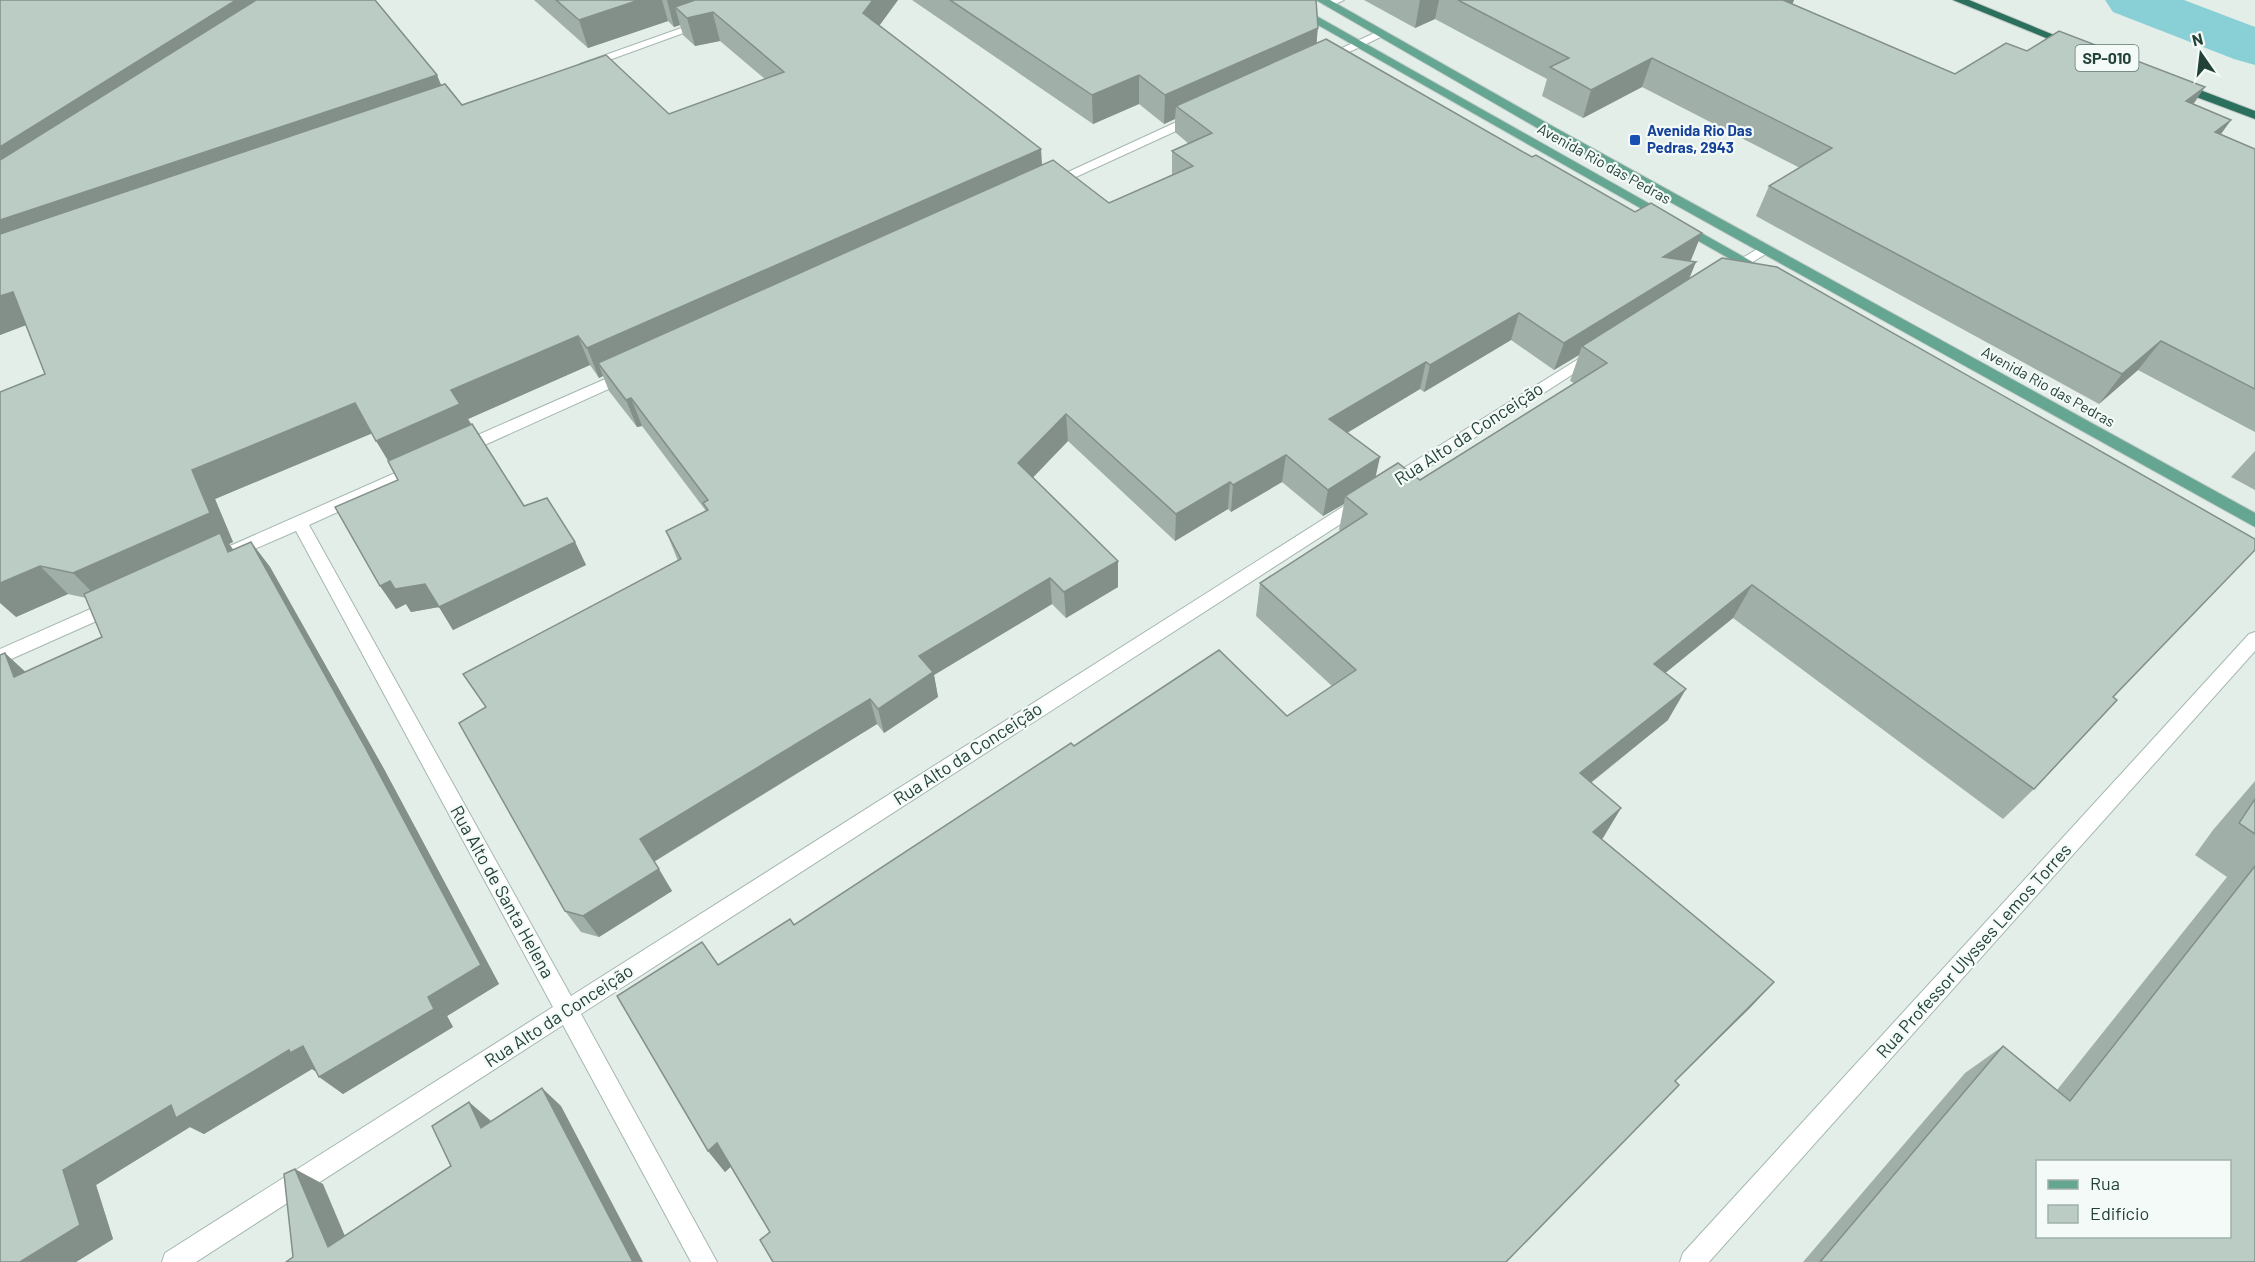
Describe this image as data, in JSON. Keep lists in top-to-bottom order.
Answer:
{
  "streets": {
    "highway": ["SP-010"],
    "main road": ["Avenida Rio das Pedras"],
    "street": ["Rua Alto da Conceição", "Rua Alto de Santa Helena", "Rua Professor Ulysses Lemos Torres"]
  },
  "crossings": [
    ["Rua Alto da Conceição", "Rua Alto de Santa Helena"]
  ],
  "places": {
    "transit": ["Avenida Rio Das Pedras, 2943"]
  },
  "legend": ["Rua", "Edifício"],
  "north": "top"
}
